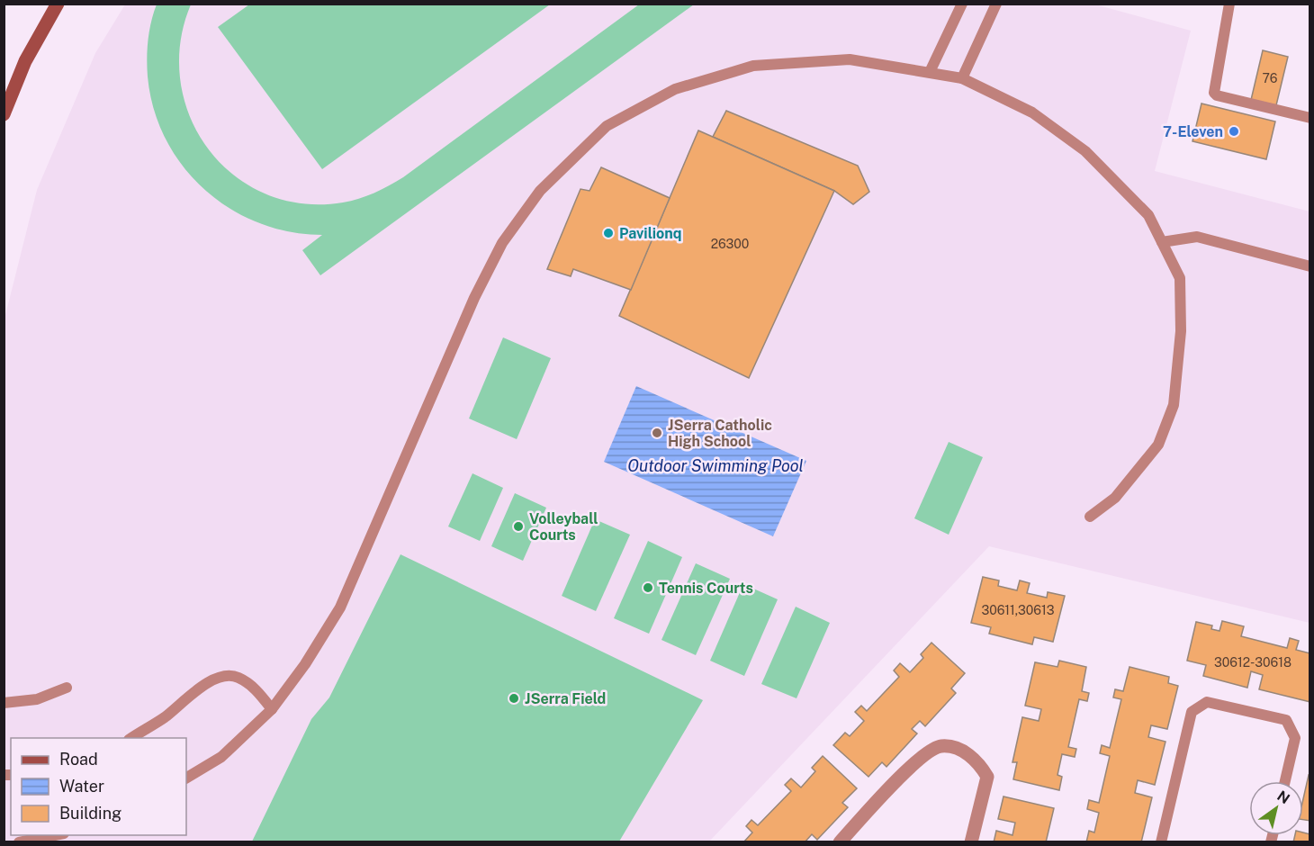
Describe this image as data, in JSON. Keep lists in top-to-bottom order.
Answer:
{
  "water": ["Outdoor Swimming Pool"],
  "places": [
    "7-Eleven",
    "Pavilionq",
    "JSerra Catholic High School",
    "Volleyball Courts",
    "Tennis Courts",
    "JSerra Field"
  ],
  "house_numbers": [
    "76",
    "26300",
    "30611,30613",
    "30612-30618"
  ],
  "legend": ["Road", "Water", "Building"],
  "north": "top right"
}
